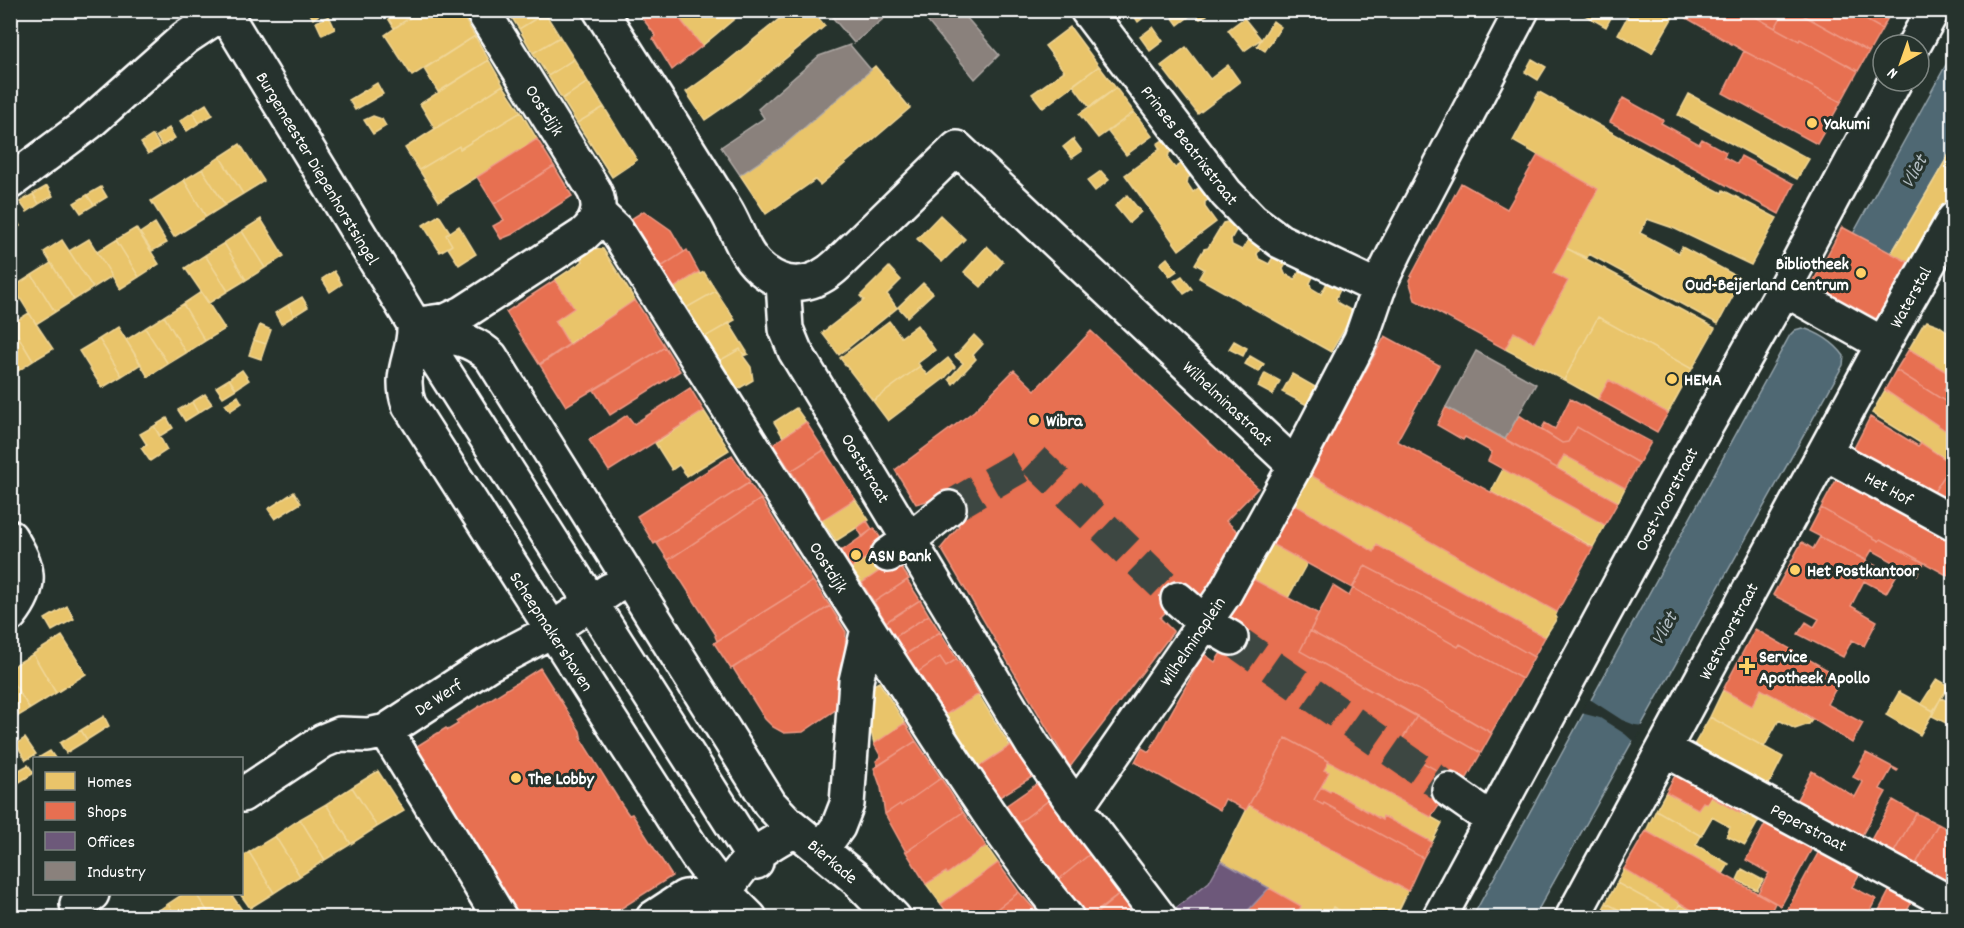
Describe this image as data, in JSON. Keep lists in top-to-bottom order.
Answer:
{
  "streets": {
    "street": [
      "Oostdijk",
      "Prinses Beatrixstraat",
      "Burgemeester Diepenhorstsingel",
      "Waterstal",
      "Wilhelminastraat",
      "Ooststraat",
      "Het Hof",
      "Oost-Voorstraat",
      "Scheepmakershaven",
      "Westvoorstraat",
      "Wilhelminaplein",
      "De Werf",
      "Peperstraat",
      "Bierkade"
    ]
  },
  "crossings": [
    ["Burgemeester Diepenhorstsingel", "Scheepmakershaven"],
    ["Waterstal", "Westvoorstraat"],
    ["Wilhelminastraat", "Ooststraat"],
    ["Wilhelminastraat", "Wilhelminaplein"],
    ["Ooststraat", "Wilhelminaplein"],
    ["Het Hof", "Westvoorstraat"],
    ["Scheepmakershaven", "De Werf"],
    ["Westvoorstraat", "Peperstraat"]
  ],
  "water": ["Vliet"],
  "places": {
    "other": [
      "Yakumi",
      "Bibliotheek Oud-Beijerland Centrum",
      "HEMA",
      "Wibra",
      "ASN Bank",
      "Het Postkantoor",
      "The Lobby"
    ],
    "health": ["Service Apotheek Apollo"]
  },
  "legend": [
    "Homes",
    "Shops",
    "Offices",
    "Industry"
  ],
  "north": "bottom left"
}
